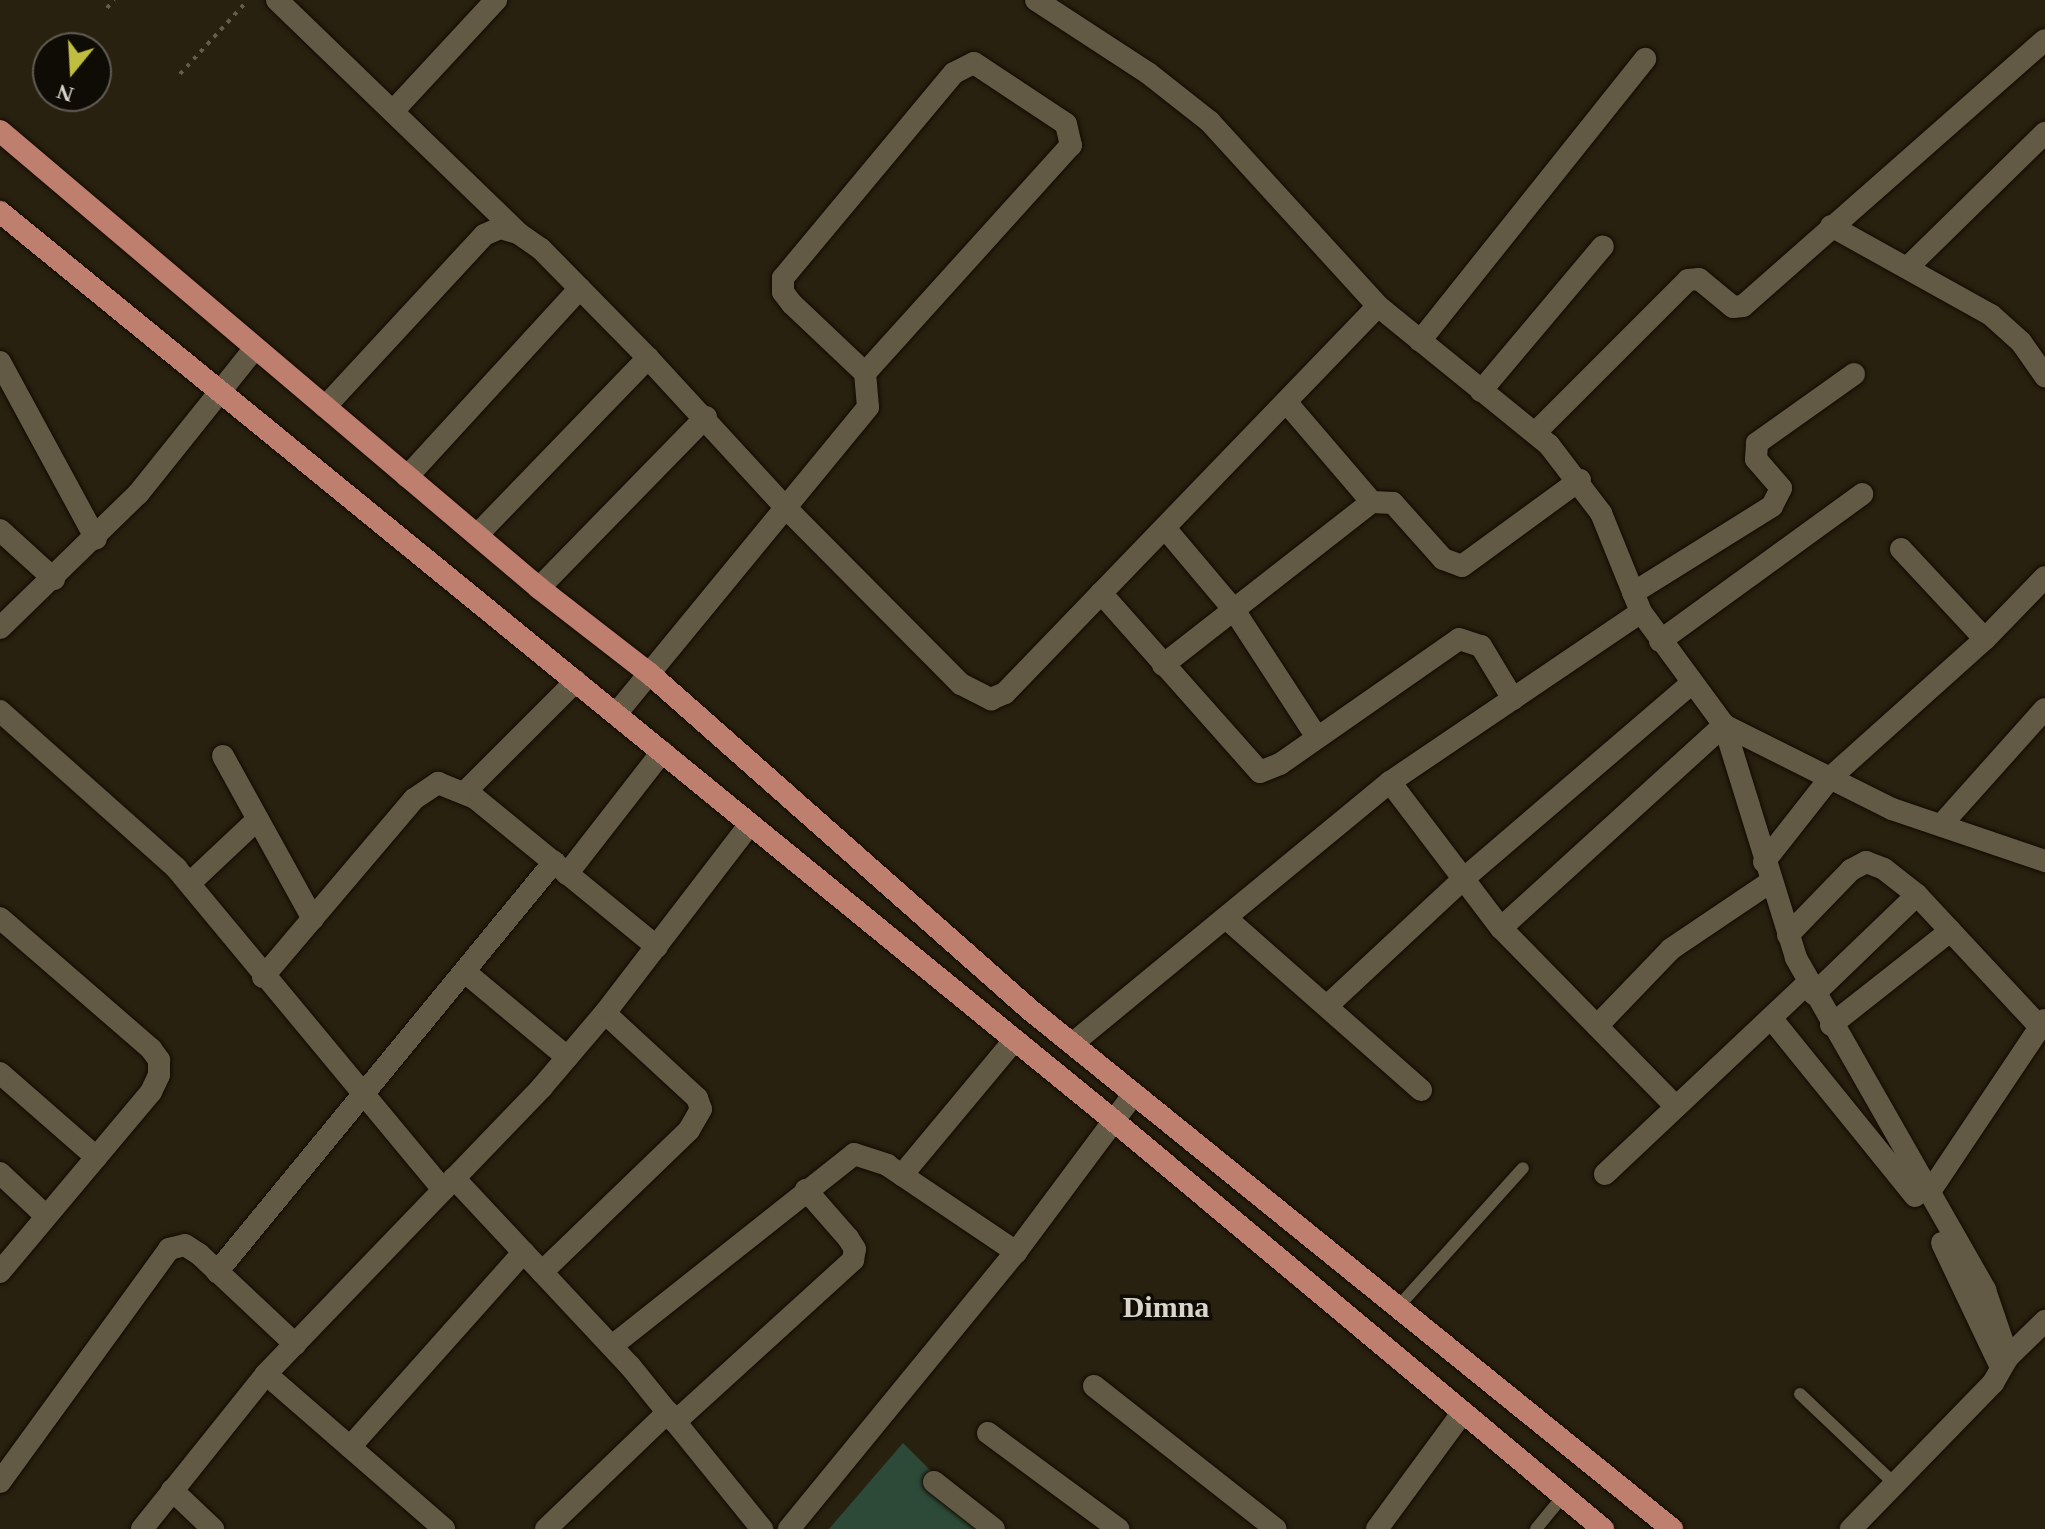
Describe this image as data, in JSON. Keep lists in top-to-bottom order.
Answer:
{
  "districts": ["Dimna"],
  "north": "bottom"
}
